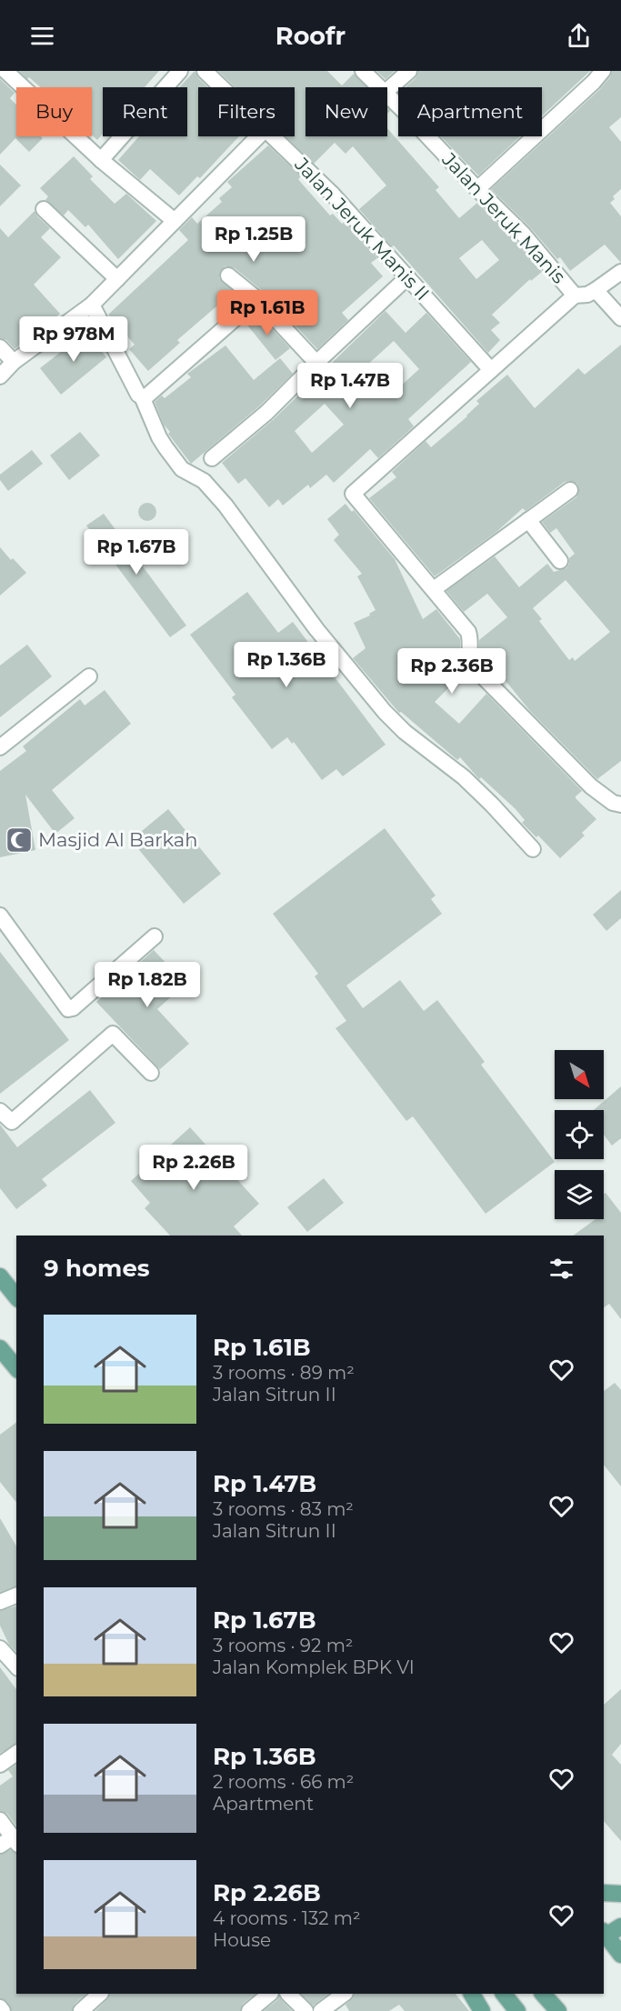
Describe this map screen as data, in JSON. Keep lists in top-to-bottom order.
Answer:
{
  "streets": {
    "street": ["Jalan Jeruk Manis", "Jalan Jeruk Manis II"]
  },
  "places": {
    "mosque": ["Masjid Al Barkah"]
  },
  "north": "bottom right",
  "page": {
    "header": "Roofr",
    "chip": [
      "Buy",
      "Rent",
      "Filters",
      "New",
      "Apartment"
    ],
    "price": [
      "Rp 1.25B",
      "Rp 1.61B",
      "Rp 978M",
      "Rp 1.47B",
      "Rp 1.67B",
      "Rp 1.36B",
      "Rp 2.36B",
      "Rp 1.82B",
      "Rp 2.26B"
    ],
    "heading": "9 homes",
    "list": [
      {
        "name": "Rp 1.61B",
        "note": "3 rooms · 89 m² · Jalan Sitrun II"
      },
      {
        "name": "Rp 1.47B",
        "note": "3 rooms · 83 m² · Jalan Sitrun II"
      },
      {
        "name": "Rp 1.67B",
        "note": "3 rooms · 92 m² · Jalan Komplek BPK VI"
      },
      {
        "name": "Rp 1.36B",
        "note": "2 rooms · 66 m² · Apartment"
      },
      {
        "name": "Rp 2.26B",
        "note": "4 rooms · 132 m² · House"
      }
    ]
  }
}
